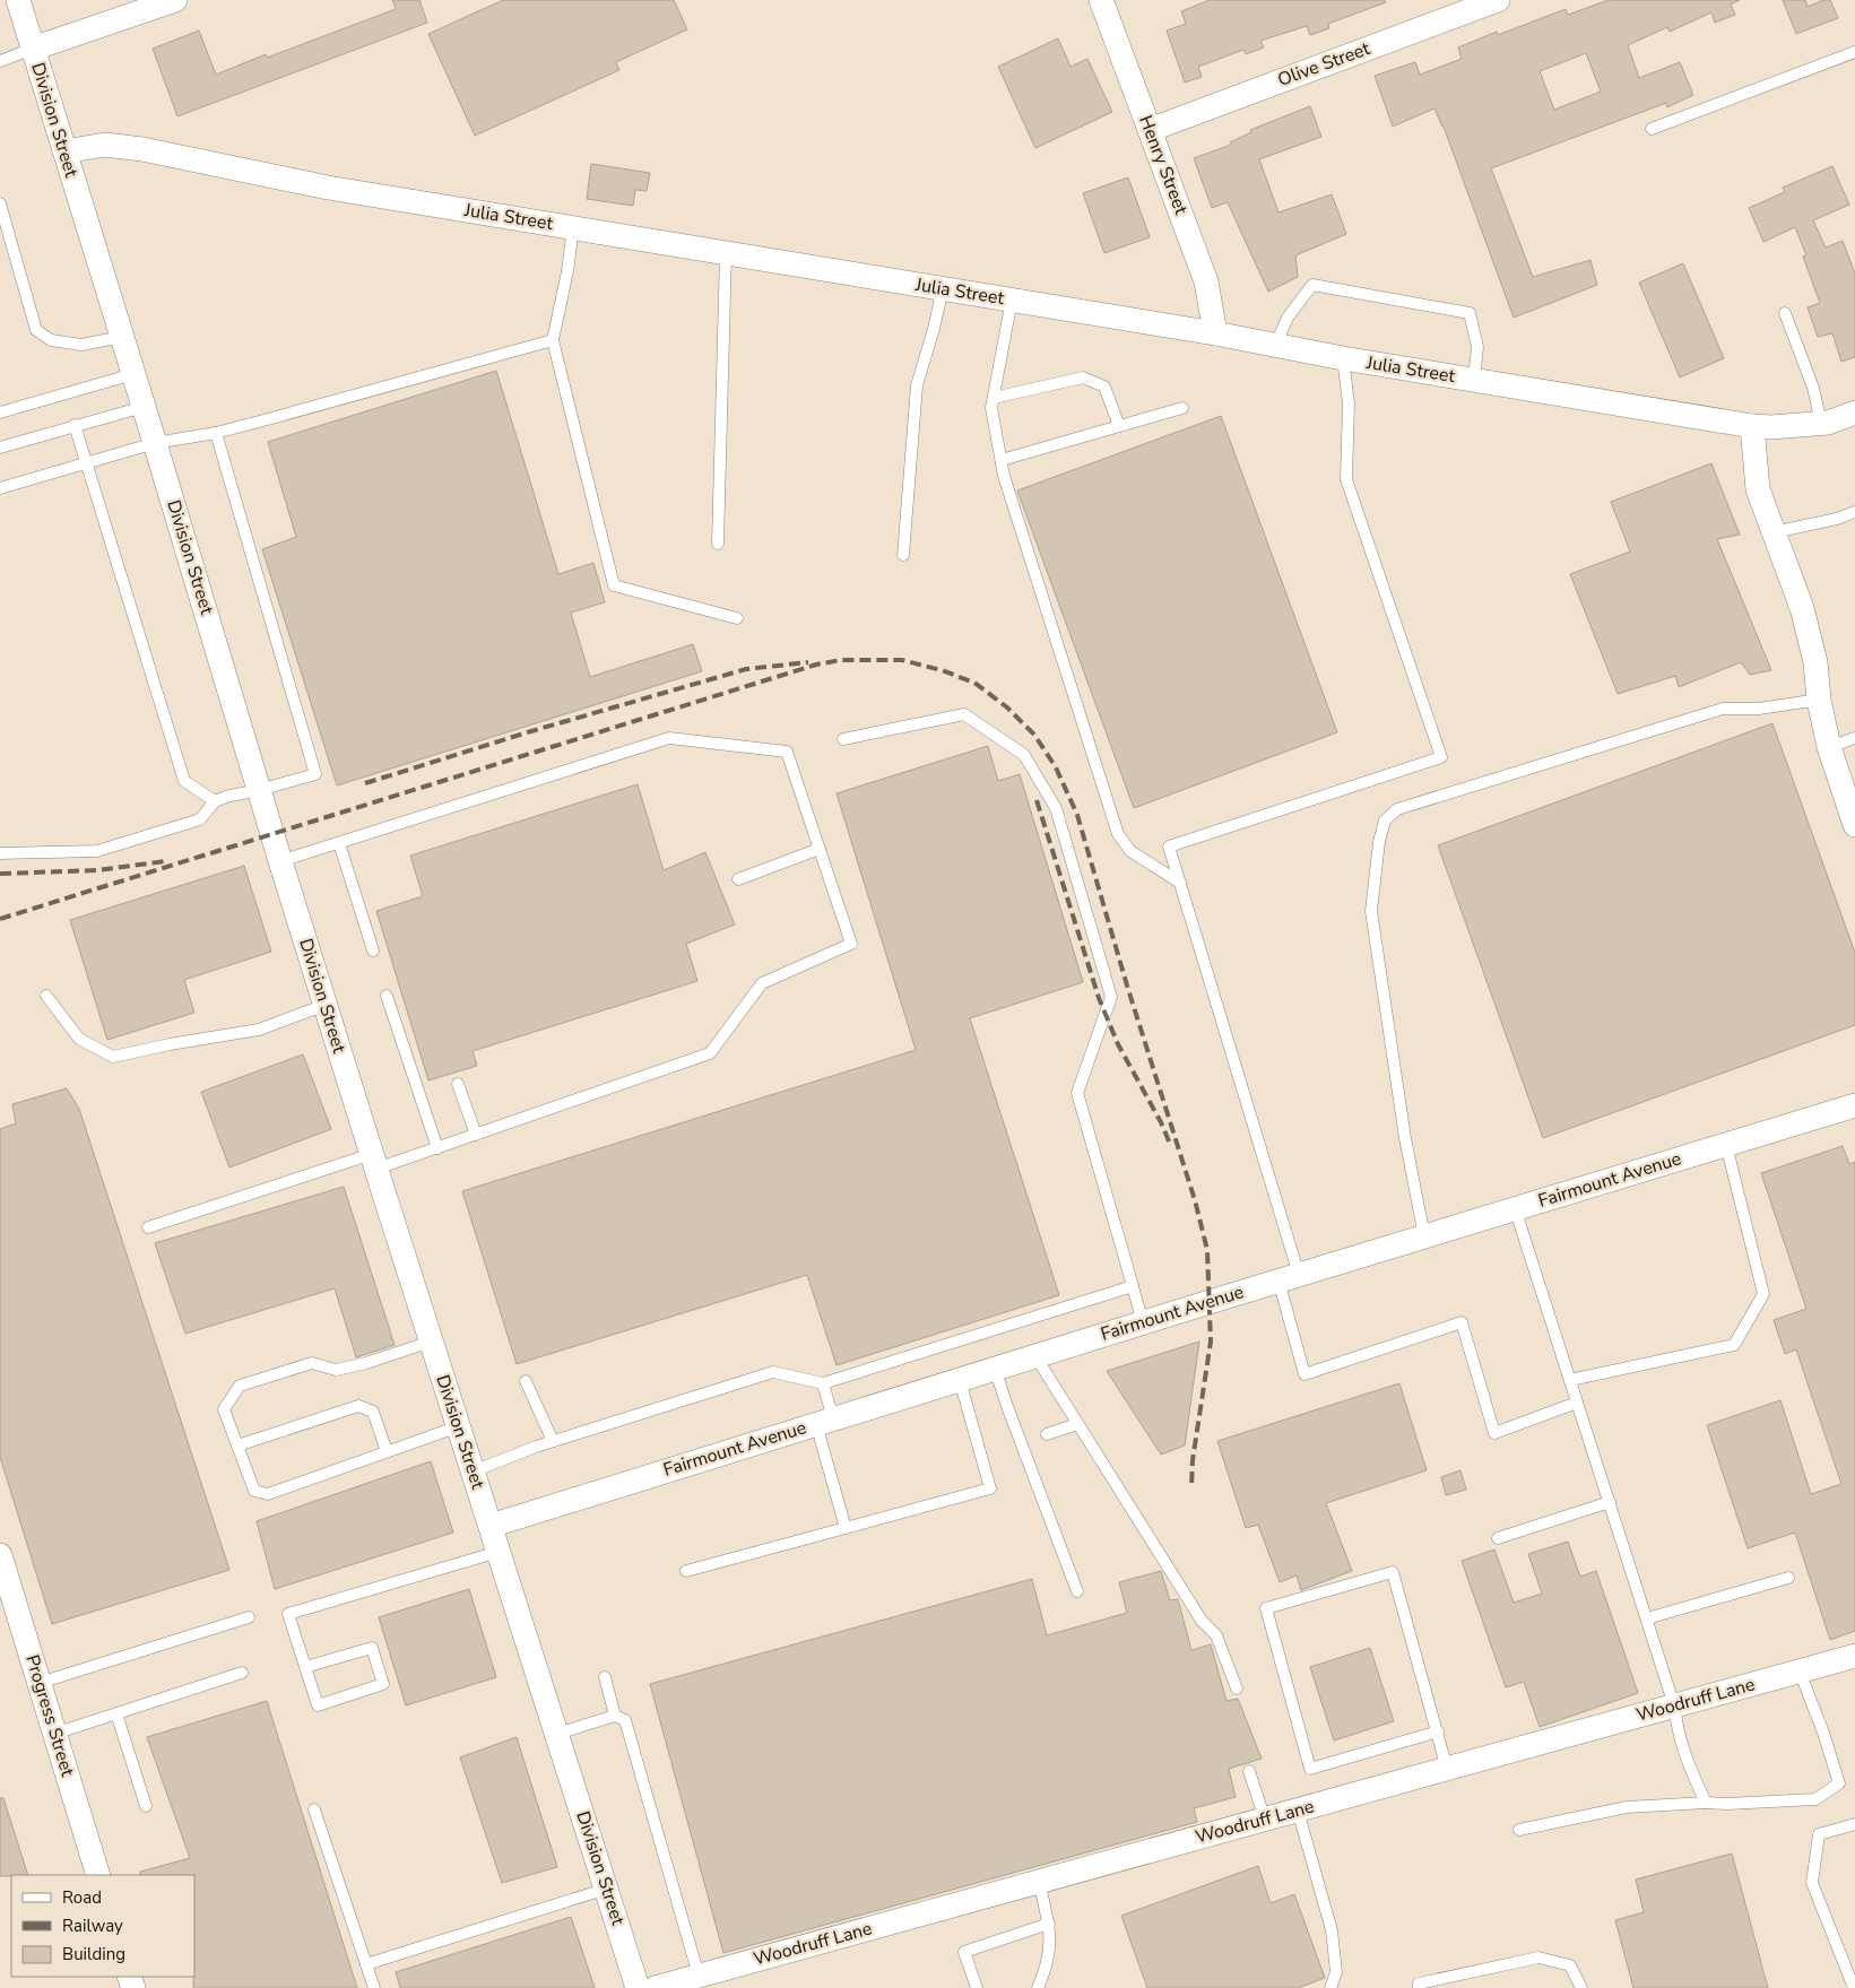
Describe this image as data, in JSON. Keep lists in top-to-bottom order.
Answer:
{
  "streets": {
    "street": [
      "Olive Street",
      "Division Street",
      "Henry Street",
      "Julia Street",
      "Fairmount Avenue",
      "Woodruff Lane",
      "Progress Street"
    ]
  },
  "crossings": [
    ["Olive Street", "Henry Street"],
    ["Division Street", "Julia Street"],
    ["Division Street", "Fairmount Avenue"],
    ["Henry Street", "Julia Street"]
  ],
  "legend": ["Road", "Railway", "Building"]
}
